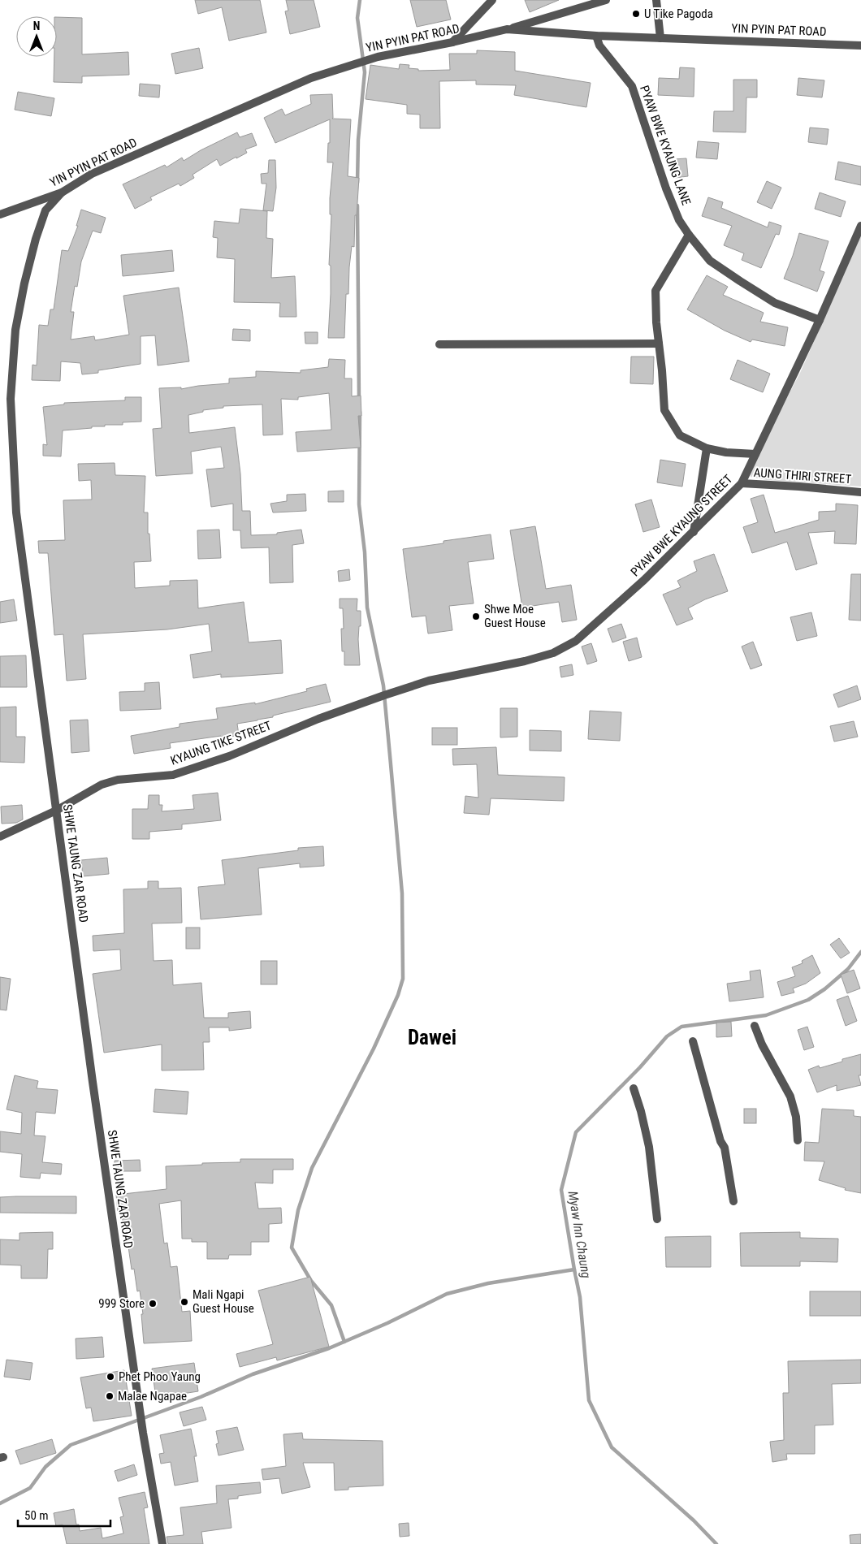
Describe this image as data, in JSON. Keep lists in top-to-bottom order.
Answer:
{
  "streets": {
    "street": [
      "YIN PYIN PAT ROAD",
      "PYAW BWE KYAUNG LANE",
      "AUNG THIRI STREET",
      "PYAW BWE KYAUNG STREET",
      "KYAUNG TIKE STREET",
      "SHWE TAUNG ZAR ROAD"
    ]
  },
  "crossings": [
    ["YIN PYIN PAT ROAD", "PYAW BWE KYAUNG LANE"],
    ["YIN PYIN PAT ROAD", "SHWE TAUNG ZAR ROAD"],
    ["PYAW BWE KYAUNG LANE", "PYAW BWE KYAUNG STREET"],
    ["AUNG THIRI STREET", "PYAW BWE KYAUNG STREET"],
    ["PYAW BWE KYAUNG STREET", "KYAUNG TIKE STREET"],
    ["KYAUNG TIKE STREET", "SHWE TAUNG ZAR ROAD"]
  ],
  "districts": ["Dawei"],
  "water": ["Myaw Inn Chaung"],
  "places": [
    "U Tike Pagoda",
    "Shwe Moe Guest House",
    "Mali Ngapi Guest House",
    "999 Store",
    "Phet Phoo Yaung",
    "Malae Ngapae"
  ],
  "scale_bar": "50 m",
  "north": "top"
}
